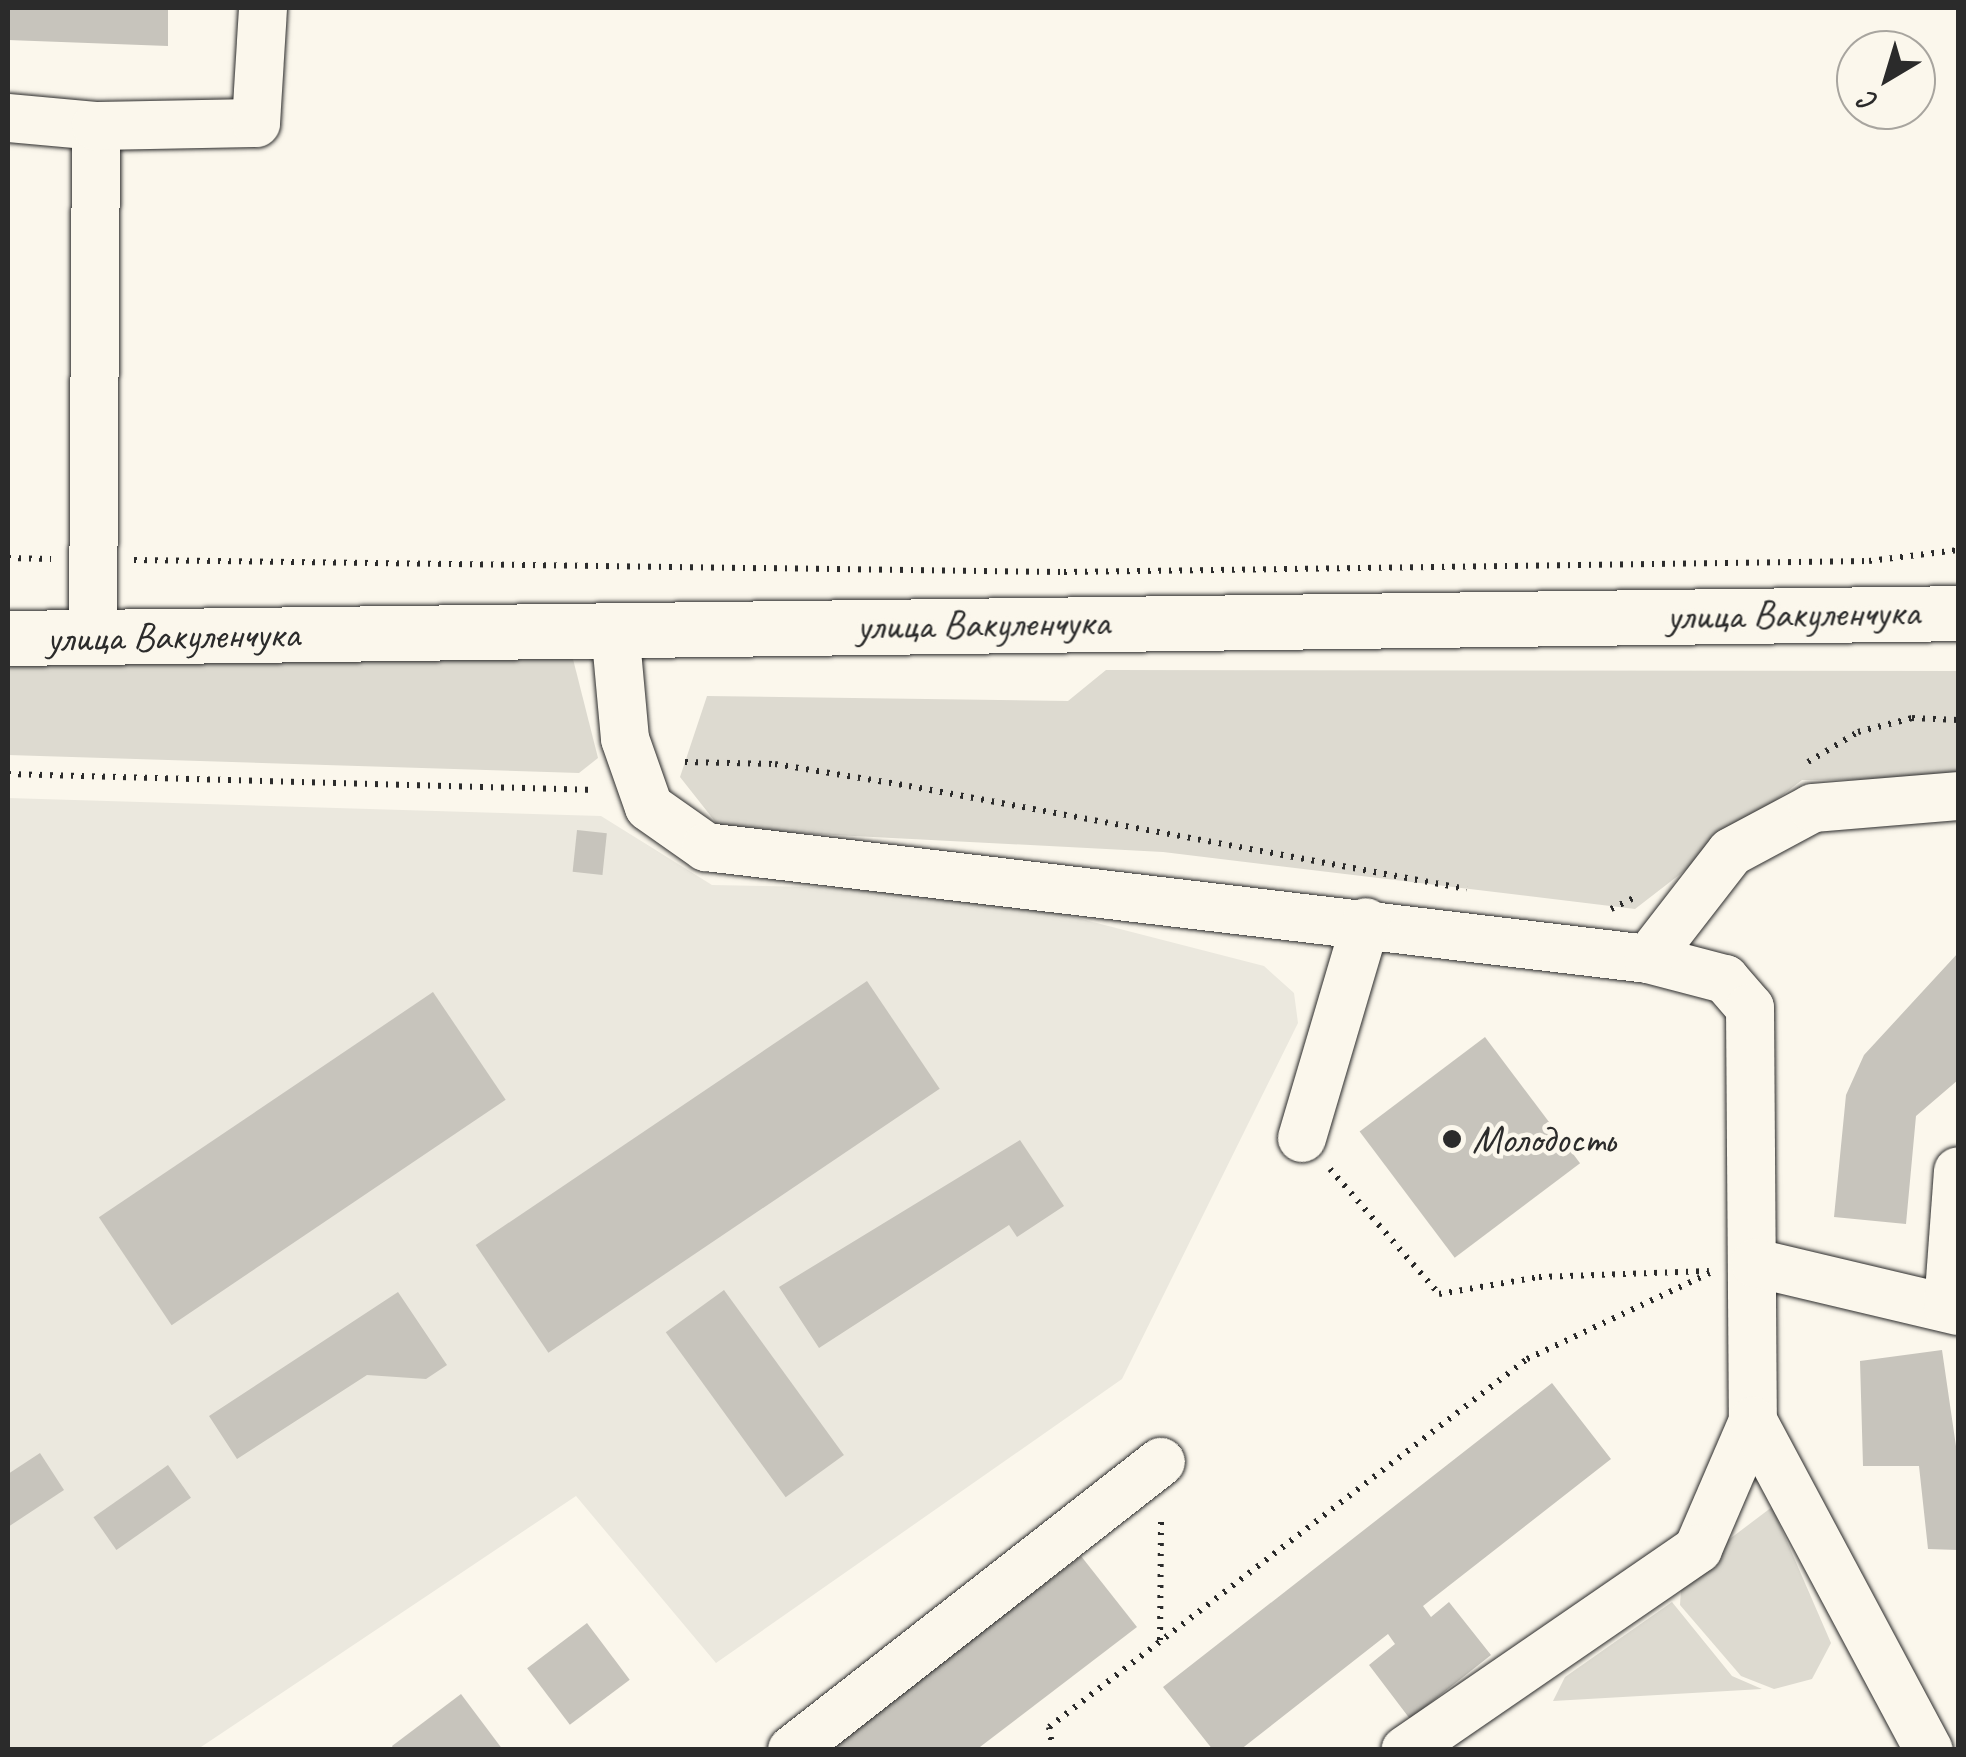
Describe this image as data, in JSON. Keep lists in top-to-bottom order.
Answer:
{
  "streets": {
    "main road": ["улица Вакуленчука"]
  },
  "places": ["Молодость"],
  "north": "bottom left"
}
